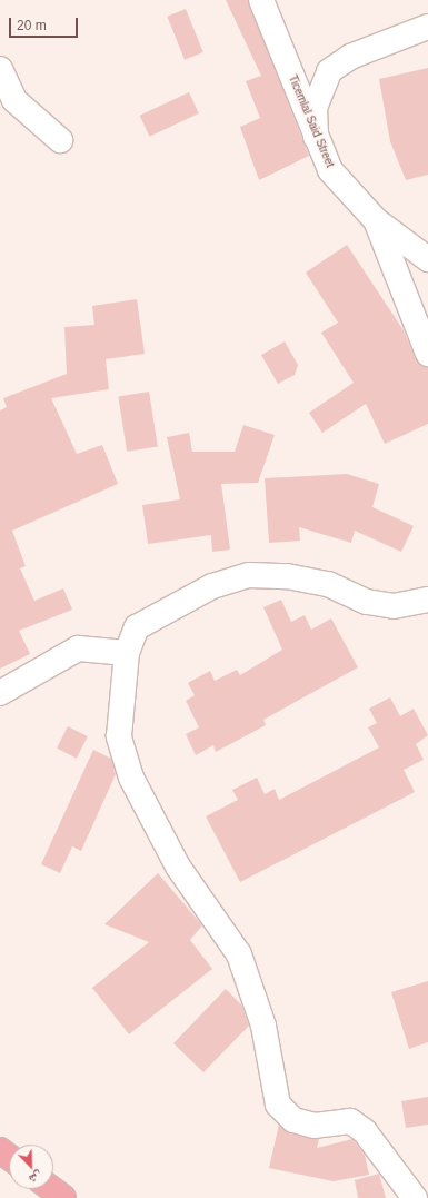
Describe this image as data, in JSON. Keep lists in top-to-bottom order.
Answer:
{
  "streets": {
    "street": ["Ticemlal Said Street"]
  },
  "scale_bar": "20 m",
  "north": "bottom right"
}
